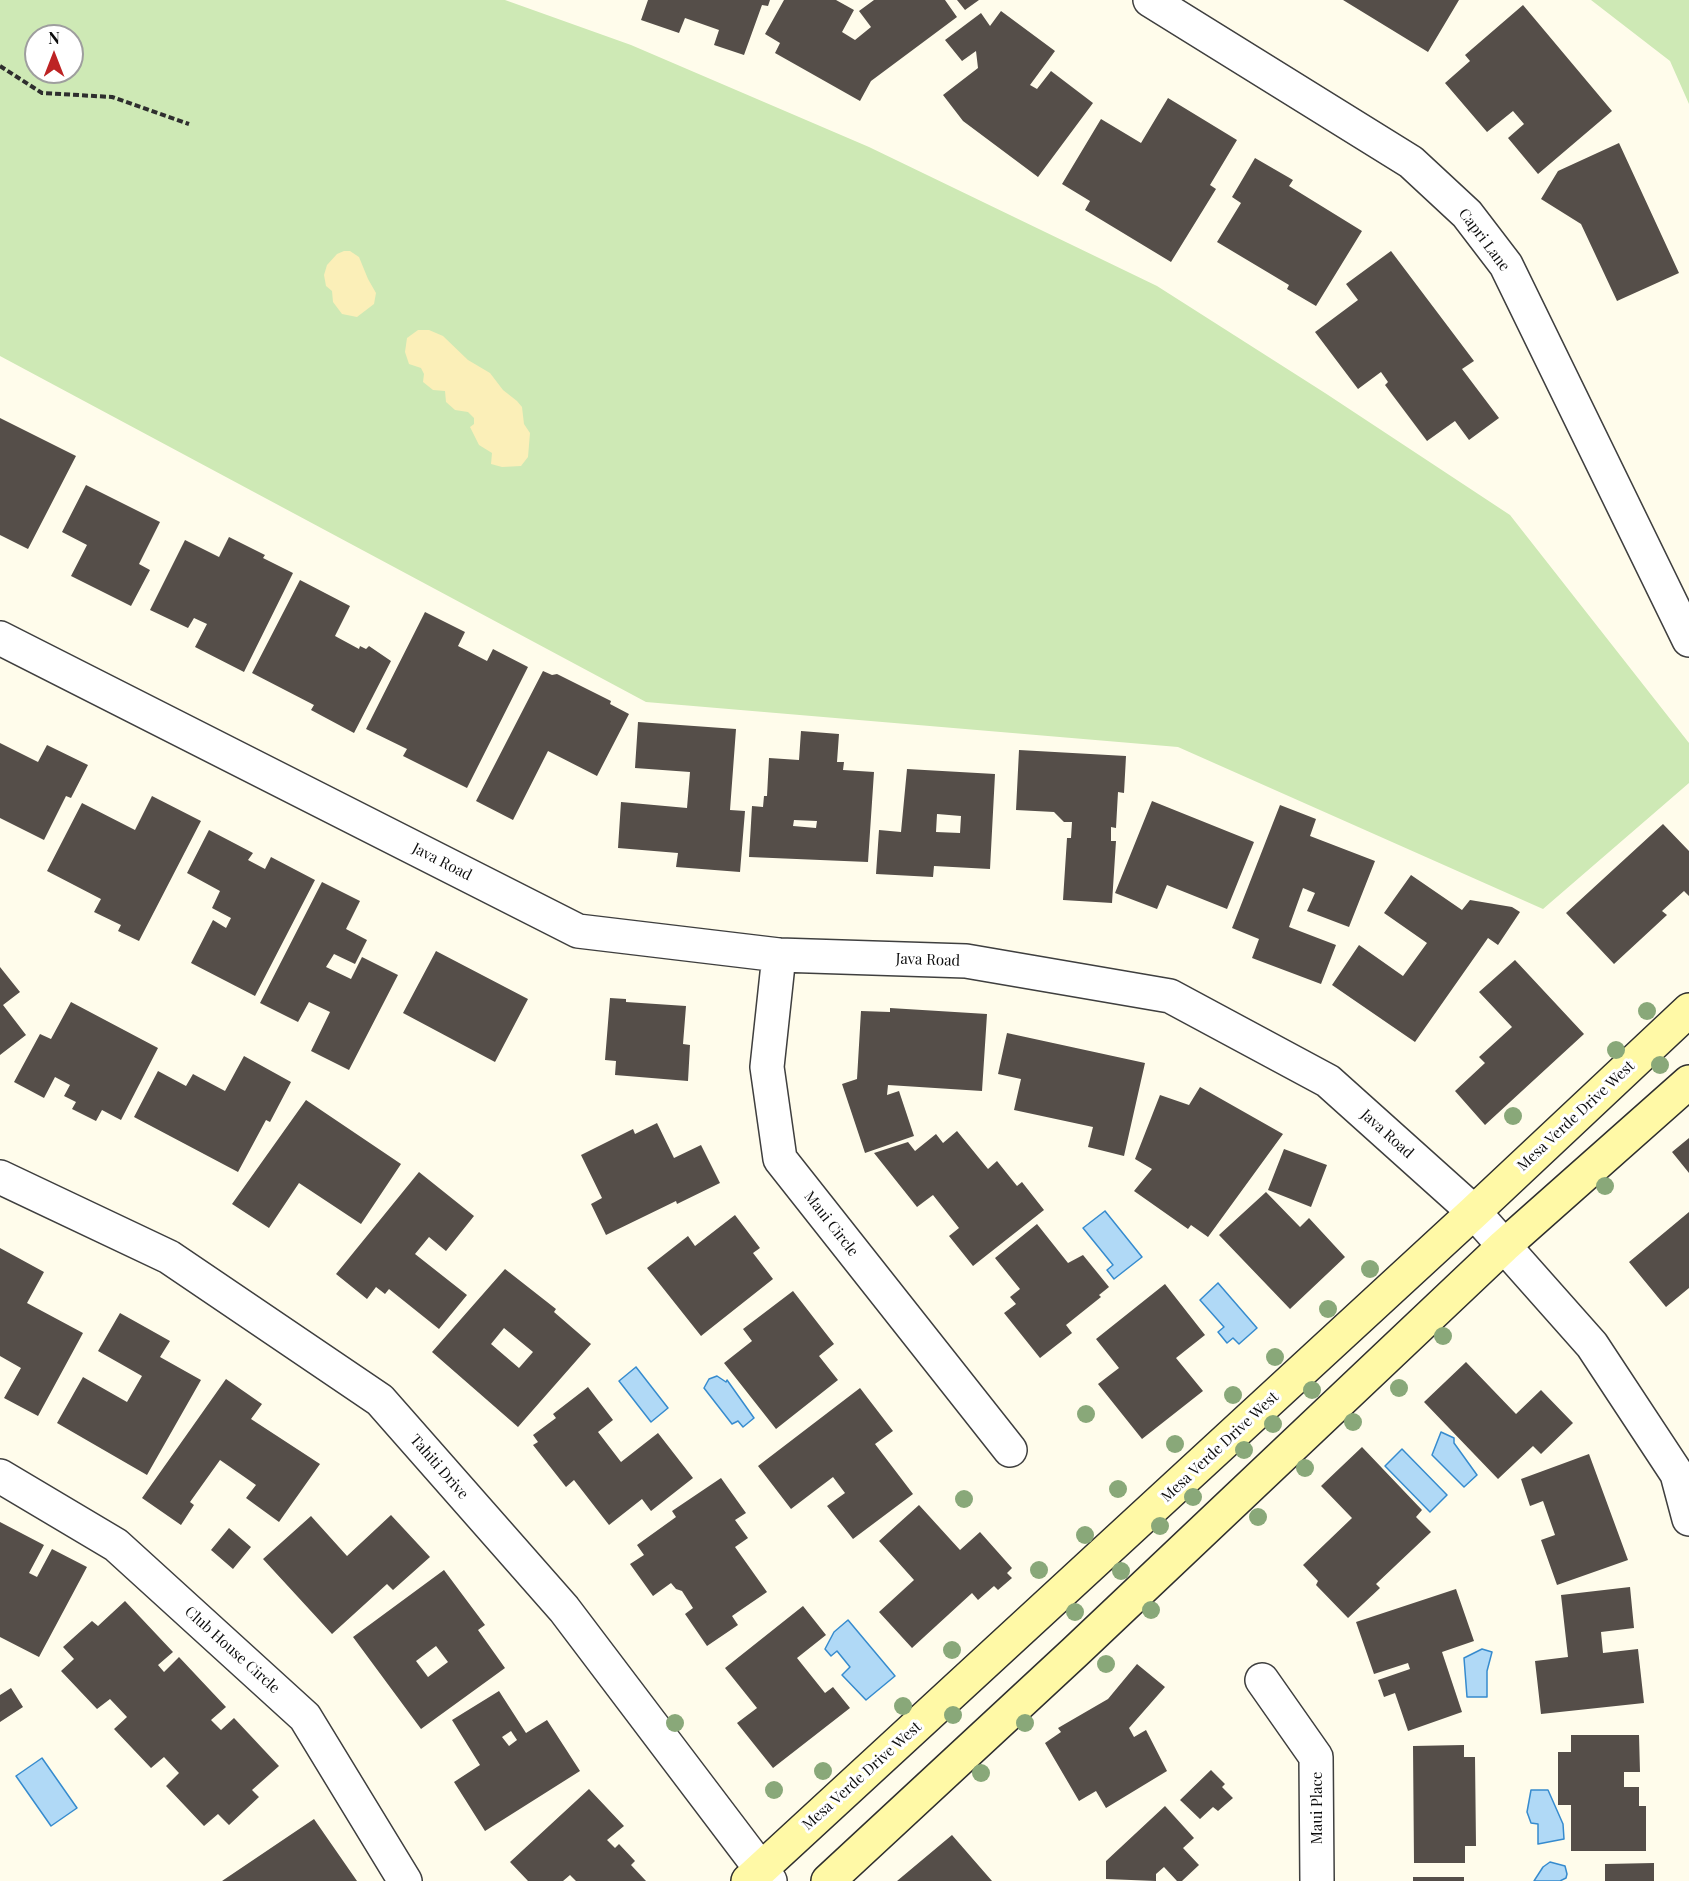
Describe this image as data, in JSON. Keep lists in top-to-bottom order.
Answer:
{
  "streets": {
    "street": [
      "Capri Lane",
      "Java Road",
      "Mesa Verde Drive West",
      "Maui Circle",
      "Tahiti Drive",
      "Club House Circle",
      "Maui Place"
    ]
  },
  "crossings": [
    ["Java Road", "Mesa Verde Drive West"],
    ["Java Road", "Maui Circle"],
    ["Mesa Verde Drive West", "Tahiti Drive"]
  ],
  "north": "top"
}
